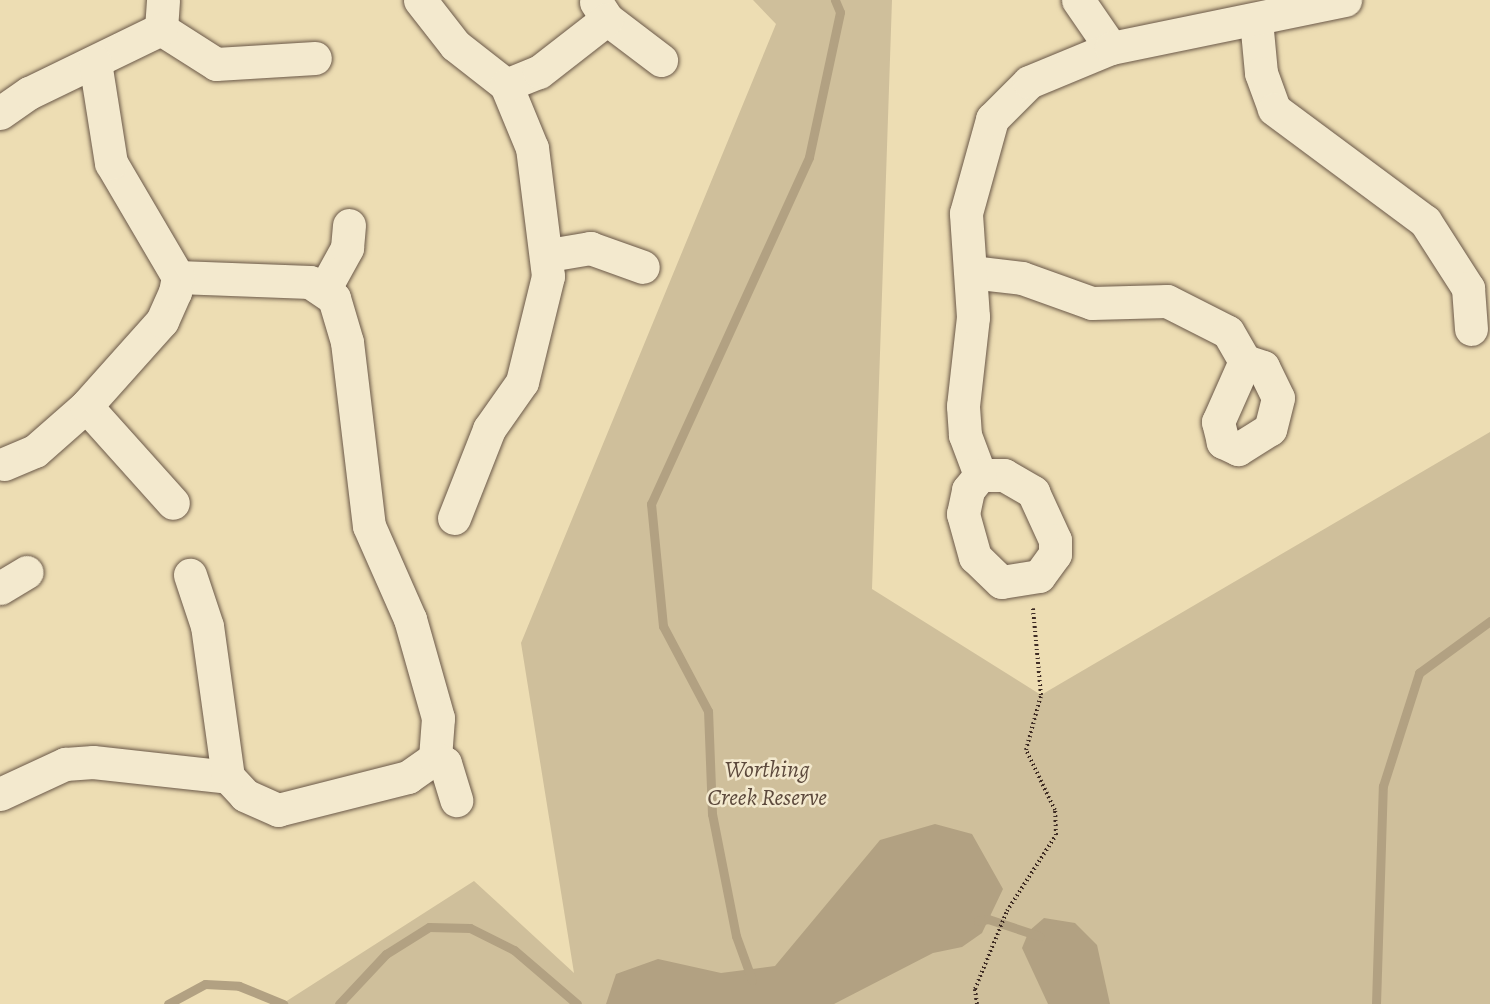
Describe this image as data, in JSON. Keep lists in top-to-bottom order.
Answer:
{
  "parks": ["Worthing Creek Reserve"]
}
